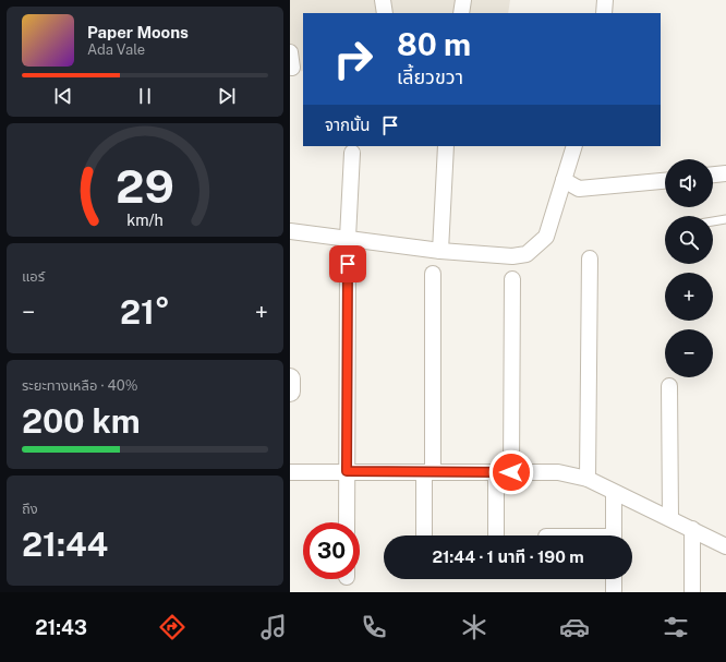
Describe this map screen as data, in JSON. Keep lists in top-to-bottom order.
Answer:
{
  "page": {
    "turn": ["80 m", "เลี้ยวขวา"],
    "song": ["Paper Moons", "Ada Vale"],
    "then": "จากนั้น",
    "map_buttons": ["+", "−"],
    "tile": [
      "แอร์",
      ["ระยะทางเหลือ · 40%", "200 km"],
      ["ถึง", "21:44"]
    ],
    "heat": ["−", "21°", "+"],
    "limit": "30",
    "trip": "21:44 · 1 นาที · 190 m",
    "tabs": "21:43",
    "gauge": ["29", "km/h"]
  }
}
